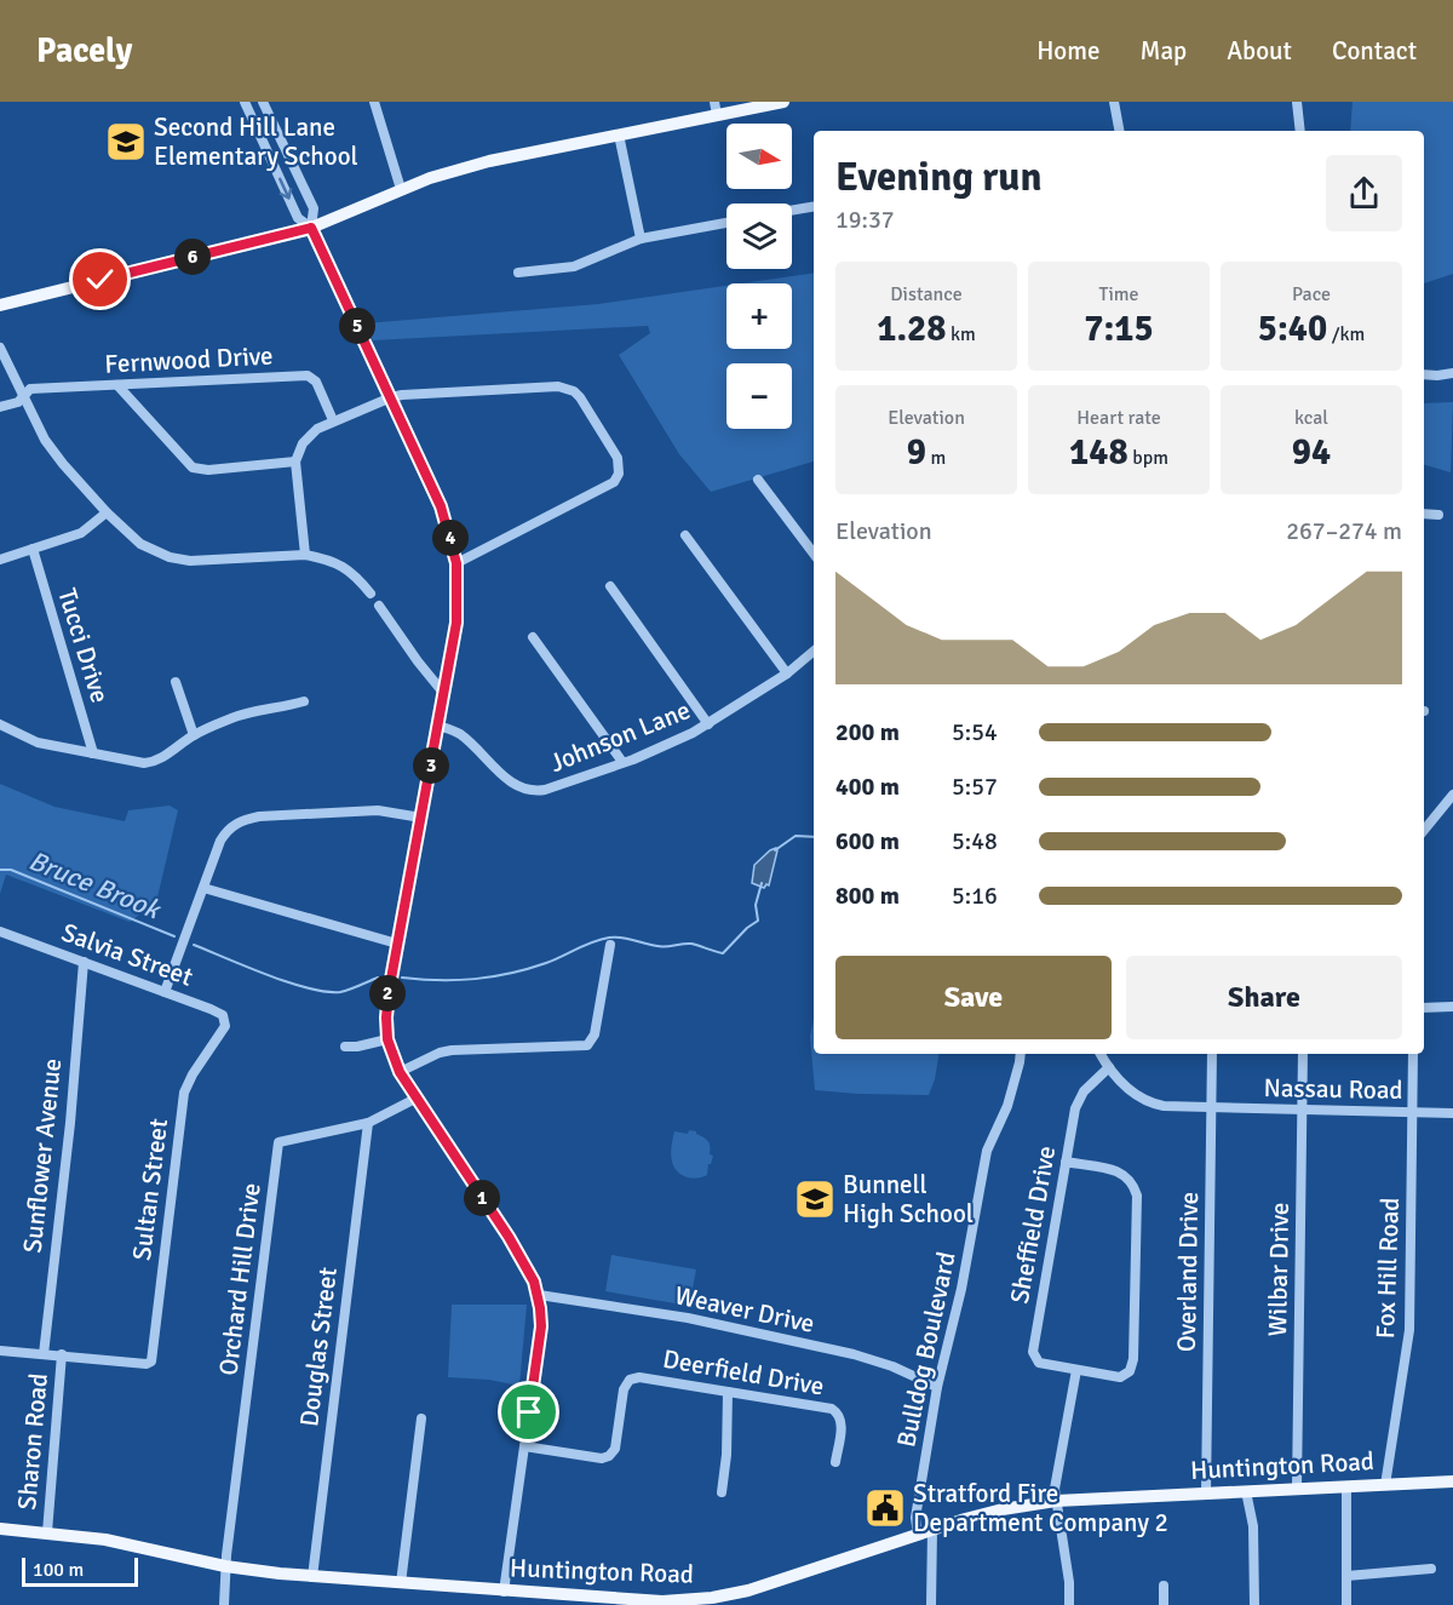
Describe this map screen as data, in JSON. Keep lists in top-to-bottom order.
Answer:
{
  "streets": {
    "main road": ["Huntington Road"],
    "street": [
      "Fernwood Drive",
      "Tucci Drive",
      "Johnson Lane",
      "Salvia Street",
      "Nassau Road",
      "Sunflower Avenue",
      "Sultan Street",
      "Sheffield Drive",
      "Fox Hill Road",
      "Wilbar Drive",
      "Overland Drive",
      "Orchard Hill Drive",
      "Weaver Drive",
      "Douglas Street",
      "Bulldog Boulevard",
      "Deerfield Drive",
      "Sharon Road"
    ]
  },
  "crossings": [
    ["Salvia Street", "Sunflower Avenue"],
    ["Salvia Street", "Sultan Street"],
    ["Nassau Road", "Sheffield Drive"],
    ["Nassau Road", "Fox Hill Road"],
    ["Nassau Road", "Wilbar Drive"],
    ["Nassau Road", "Overland Drive"],
    ["Sultan Street", "Sharon Road"],
    ["Fox Hill Road", "Huntington Road"],
    ["Wilbar Drive", "Huntington Road"],
    ["Overland Drive", "Huntington Road"],
    ["Orchard Hill Drive", "Douglas Street"],
    ["Orchard Hill Drive", "Huntington Road"],
    ["Weaver Drive", "Bulldog Boulevard"],
    ["Douglas Street", "Huntington Road"],
    ["Bulldog Boulevard", "Huntington Road"],
    ["Sharon Road", "Huntington Road"]
  ],
  "water": ["Bruce Brook"],
  "places": {
    "school or university": ["Second Hill Lane Elementary School", "Bunnell High School"],
    "public building": ["Stratford Fire Department Company 2"]
  },
  "scale_bar": "100 m",
  "north": "right",
  "page": {
    "header": "Pacely",
    "nav": [
      "Home",
      "Map",
      "About",
      "Contact"
    ],
    "map_buttons": ["+", "−"],
    "heading": ["Evening run", "19:37"],
    "pins": [
      "6",
      "5",
      "4",
      "3",
      "2",
      "1"
    ],
    "stats": [
      ["Distance", "1.28 km"],
      ["Time", "7:15"],
      ["Pace", "5:40 /km"],
      ["Elevation", "9 m"],
      ["Heart rate", "148 bpm"],
      ["kcal", "94"]
    ],
    "chart": ["Elevation", "267–274 m"],
    "list": [
      {
        "name": "200 m",
        "note": "5:54"
      },
      {
        "name": "400 m",
        "note": "5:57"
      },
      {
        "name": "600 m",
        "note": "5:48"
      },
      {
        "name": "800 m",
        "note": "5:16"
      }
    ],
    "buttons": ["Save", "Share"],
    "scale": "100 m"
  }
}
